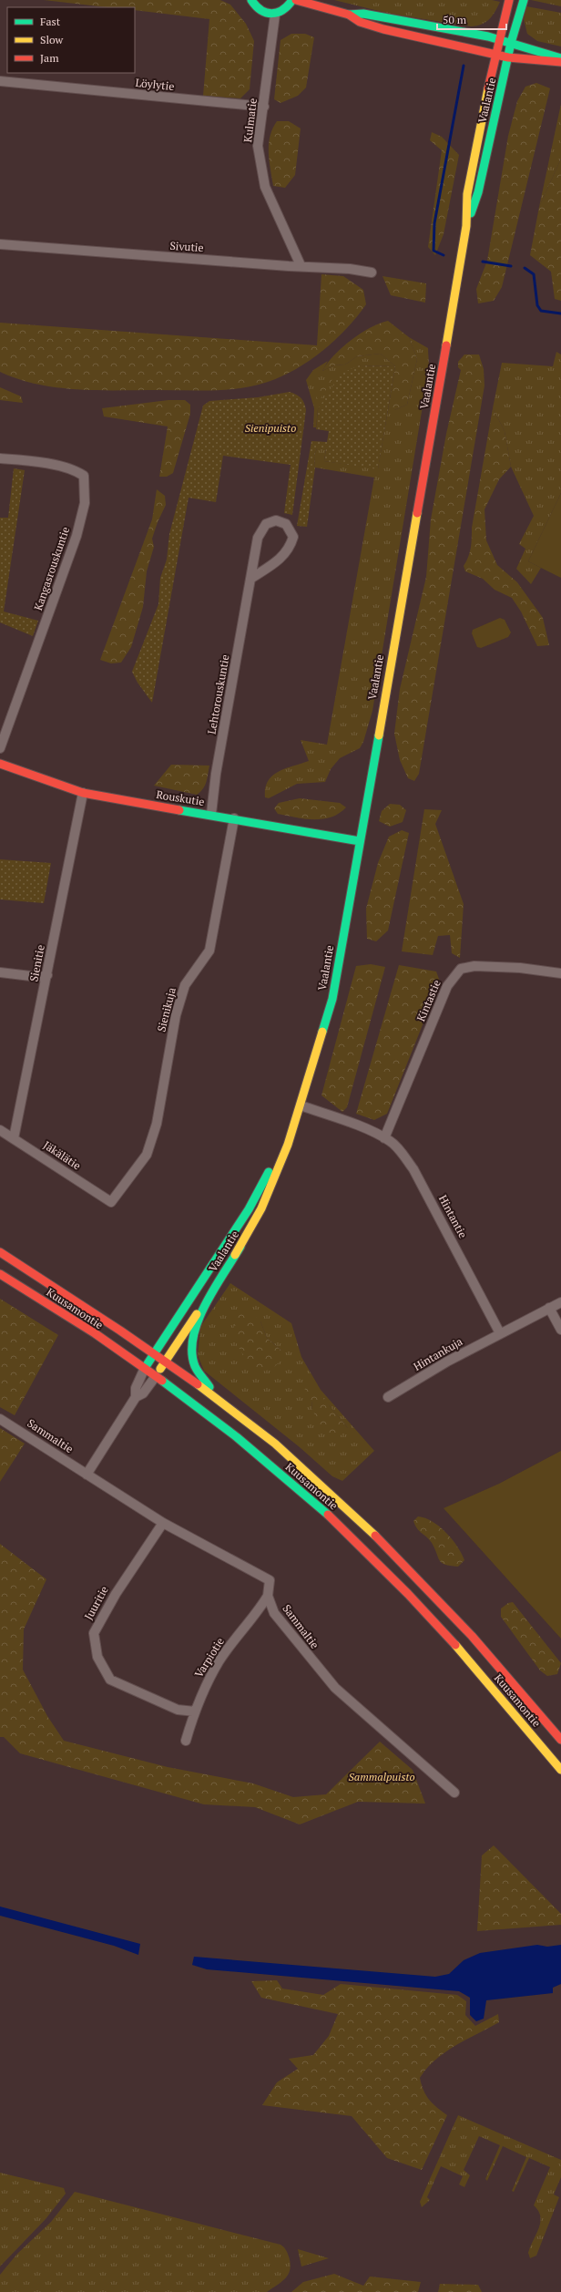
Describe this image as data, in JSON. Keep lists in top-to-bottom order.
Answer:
{
  "streets": {
    "main road": ["Vaalantie", "Rouskutie", "Kuusamontie"],
    "street": [
      "Löylytie",
      "Kulmatie",
      "Sivutie",
      "Kangasrouskuntie",
      "Lehtorouskuntie",
      "Sienitie",
      "Kintastie",
      "Sienikuja",
      "Jäkälätie",
      "Hintantie",
      "Hintankuja",
      "Sammaltie",
      "Juuritie",
      "Varpiotie"
    ]
  },
  "crossings": [
    ["Löylytie", "Kulmatie"],
    ["Vaalantie", "Rouskutie"],
    ["Vaalantie", "Hintantie"],
    ["Vaalantie", "Kuusamontie"],
    ["Kulmatie", "Sivutie"],
    ["Lehtorouskuntie", "Rouskutie"],
    ["Rouskutie", "Sienitie"],
    ["Rouskutie", "Sienikuja"],
    ["Sienitie", "Jäkälätie"],
    ["Kintastie", "Hintantie"],
    ["Sienikuja", "Jäkälätie"],
    ["Hintantie", "Hintankuja"],
    ["Sammaltie", "Juuritie"],
    ["Sammaltie", "Varpiotie"],
    ["Juuritie", "Varpiotie"]
  ],
  "parks": ["Sienipuisto", "Sammalpuisto"],
  "legend": ["Fast", "Slow", "Jam"],
  "scale_bar": "50 m"
}
